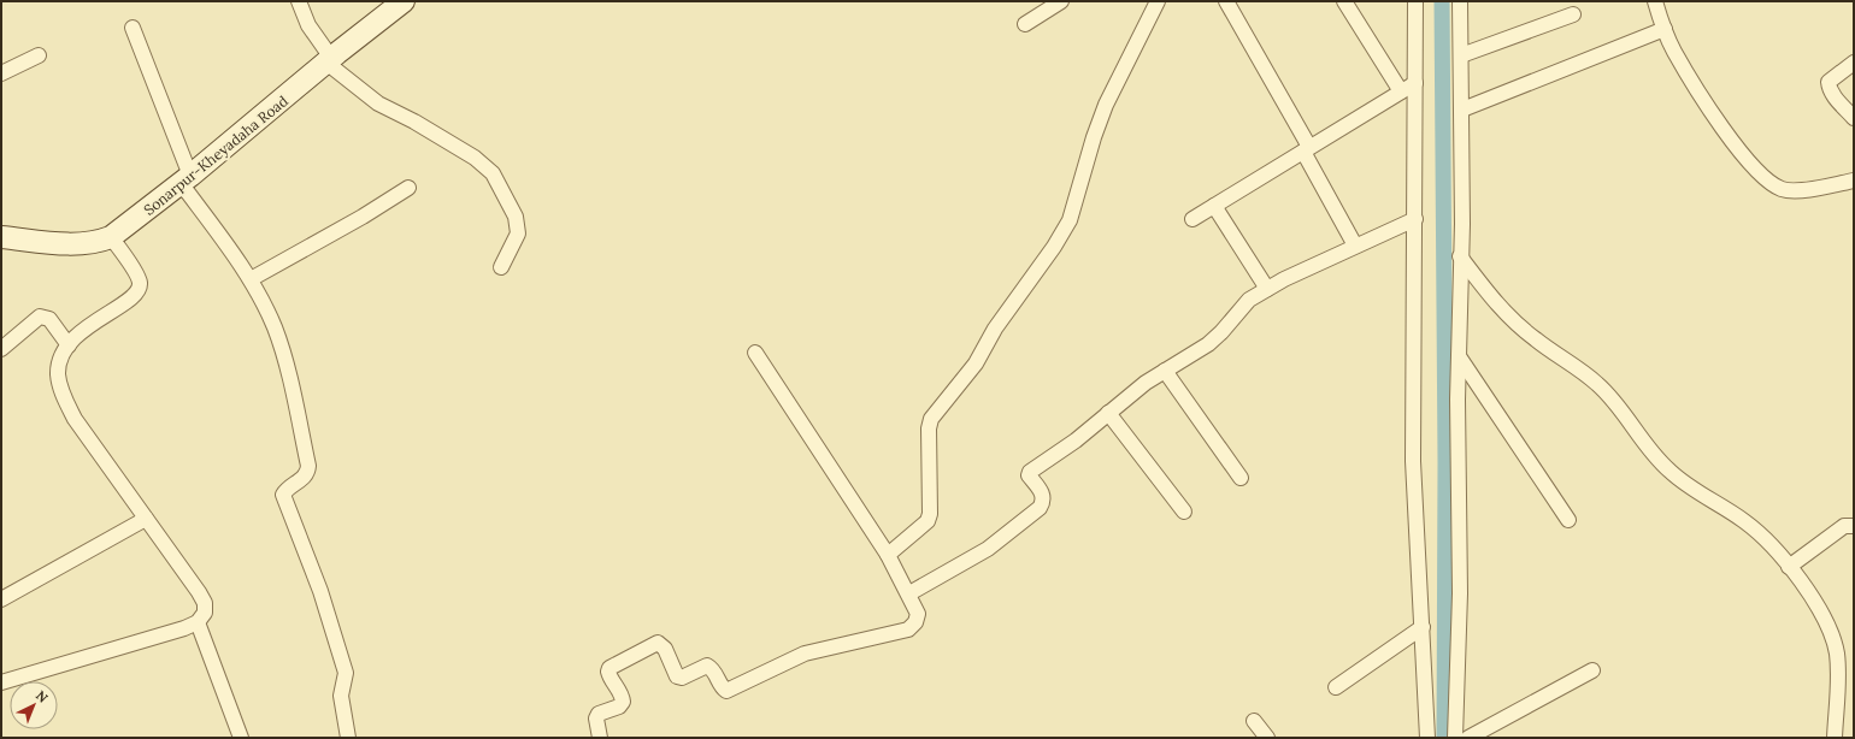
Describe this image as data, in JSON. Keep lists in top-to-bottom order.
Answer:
{
  "streets": {
    "main road": ["Sonarpur-Kheyadaha Road"]
  },
  "north": "top right"
}
